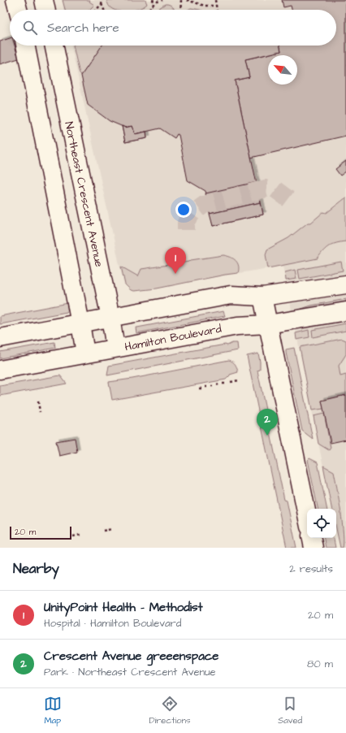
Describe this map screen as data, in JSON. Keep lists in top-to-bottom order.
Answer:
{
  "streets": {
    "street": ["Northeast Crescent Avenue", "Hamilton Boulevard"]
  },
  "crossings": [
    ["Northeast Crescent Avenue", "Hamilton Boulevard"]
  ],
  "scale_bar": "20 m",
  "north": "top left",
  "page": {
    "search": "Search here",
    "pins": ["1", "2"],
    "scale": "20 m",
    "heading": ["Nearby", "2 results"],
    "list": [
      {
        "mark": "1",
        "name": "UnityPoint Health - Methodist",
        "note": "Hospital · Hamilton Boulevard",
        "value": "20 m"
      },
      {
        "mark": "2",
        "name": "Crescent Avenue greeenspace",
        "note": "Park · Northeast Crescent Avenue",
        "value": "80 m"
      }
    ],
    "nav": ["Map", "Directions", "Saved"]
  }
}
